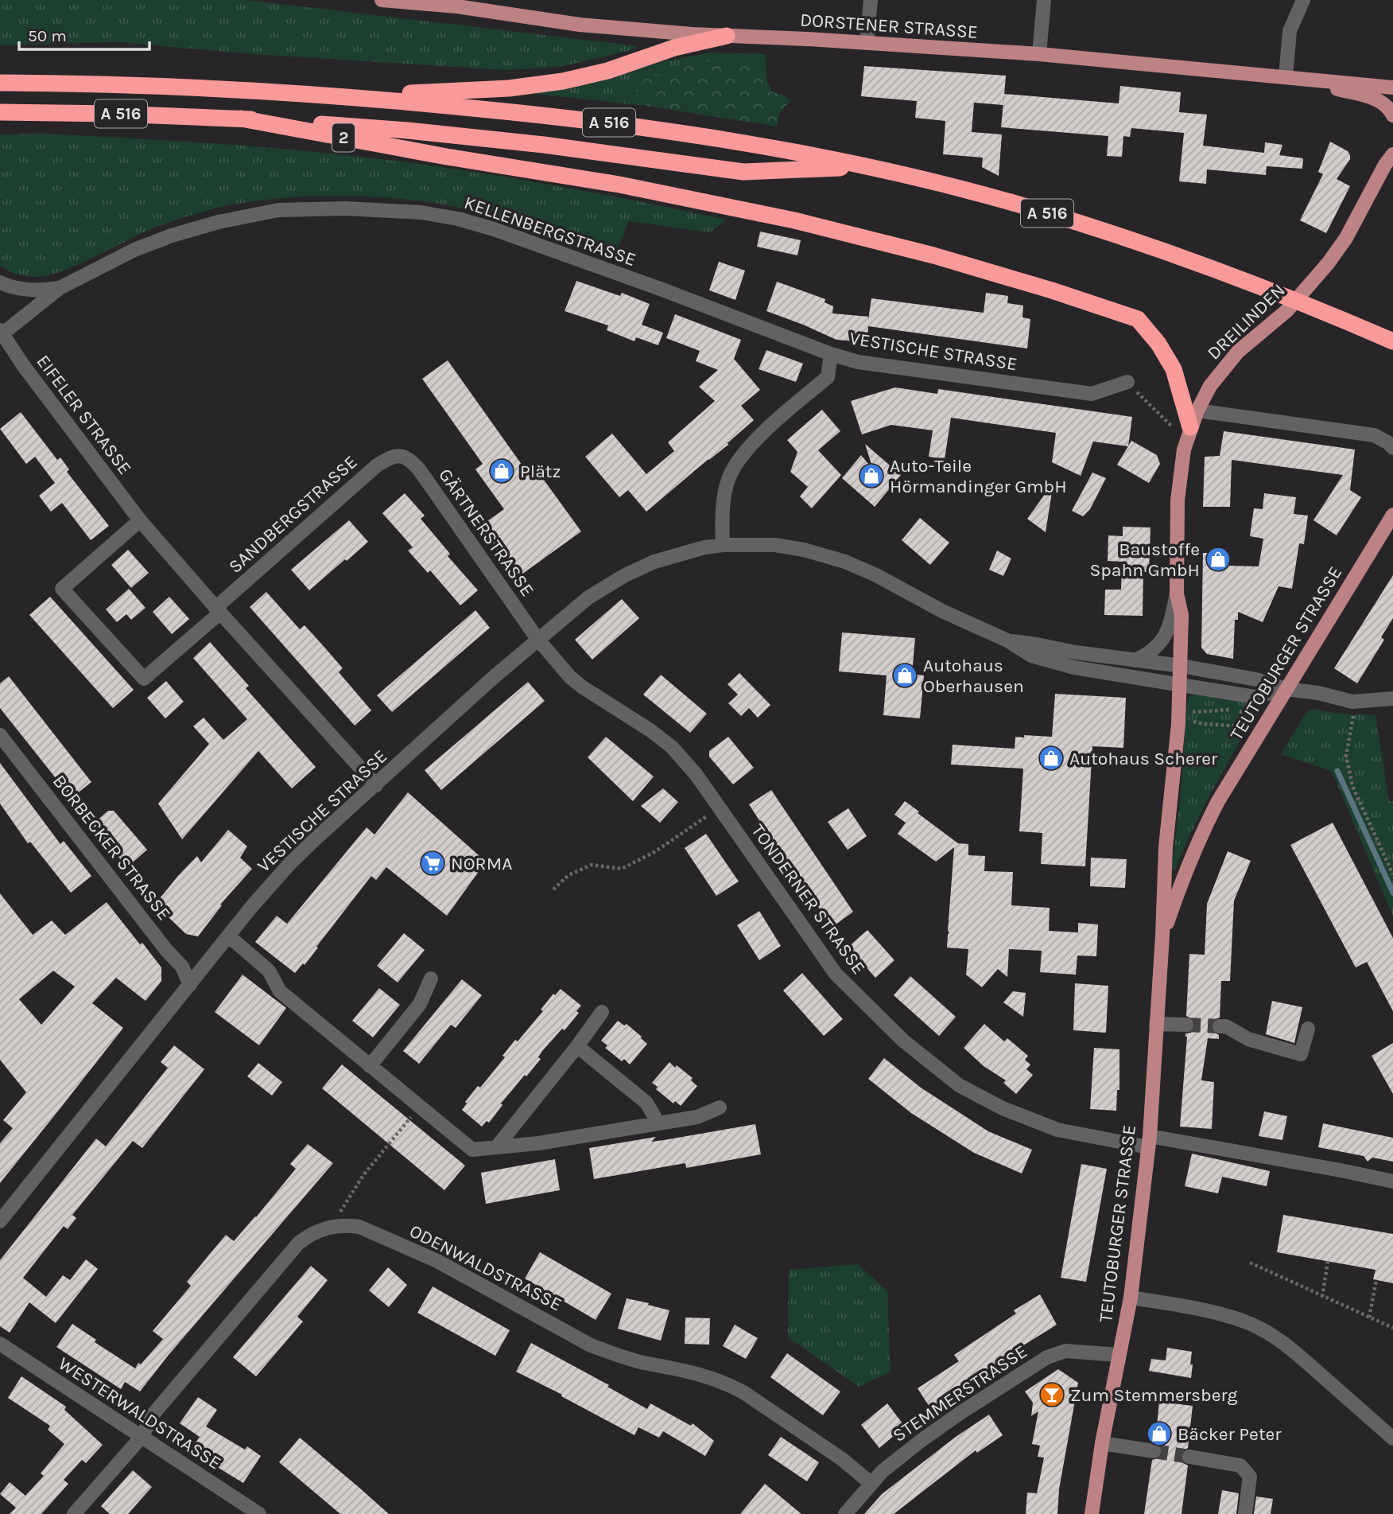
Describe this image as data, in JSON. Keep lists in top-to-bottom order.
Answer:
{
  "streets": {
    "highway": ["A 516", "2"],
    "main road": ["DORSTENER STRASSE", "DREILINDEN", "TEUTOBURGER STRASSE"],
    "street": [
      "KELLENBERGSTRASSE",
      "VESTISCHE STRASSE",
      "EIFELER STRASSE",
      "SANDBERGSTRASSE",
      "GÄRTNERSTRASSE",
      "BORBECKER STRASSE",
      "TONDERNER STRASSE",
      "ODENWALDSTRASSE",
      "STEMMERSTRASSE",
      "WESTERWALDSTRASSE"
    ]
  },
  "crossings": [
    ["A 516", "2"],
    ["2", "DREILINDEN"],
    ["KELLENBERGSTRASSE", "VESTISCHE STRASSE"],
    ["KELLENBERGSTRASSE", "EIFELER STRASSE"],
    ["DREILINDEN", "VESTISCHE STRASSE"],
    ["DREILINDEN", "TEUTOBURGER STRASSE"],
    ["VESTISCHE STRASSE", "EIFELER STRASSE"],
    ["VESTISCHE STRASSE", "GÄRTNERSTRASSE"],
    ["VESTISCHE STRASSE", "TEUTOBURGER STRASSE"],
    ["VESTISCHE STRASSE", "BORBECKER STRASSE"],
    ["VESTISCHE STRASSE", "TONDERNER STRASSE"],
    ["EIFELER STRASSE", "SANDBERGSTRASSE"],
    ["SANDBERGSTRASSE", "GÄRTNERSTRASSE"],
    ["GÄRTNERSTRASSE", "TONDERNER STRASSE"],
    ["TEUTOBURGER STRASSE", "TONDERNER STRASSE"],
    ["TEUTOBURGER STRASSE", "STEMMERSTRASSE"],
    ["ODENWALDSTRASSE", "STEMMERSTRASSE"],
    ["ODENWALDSTRASSE", "WESTERWALDSTRASSE"]
  ],
  "places": {
    "shop": [
      "Plätz",
      "Auto-Teile Hörmandinger GmbH",
      "Baustoffe Spahn GmbH",
      "Autohaus Oberhausen",
      "Autohaus Scherer",
      "Bäcker Peter"
    ],
    "supermarket": ["NORMA"],
    "bar": ["Zum Stemmersberg"]
  },
  "scale_bar": "50 m"
}
